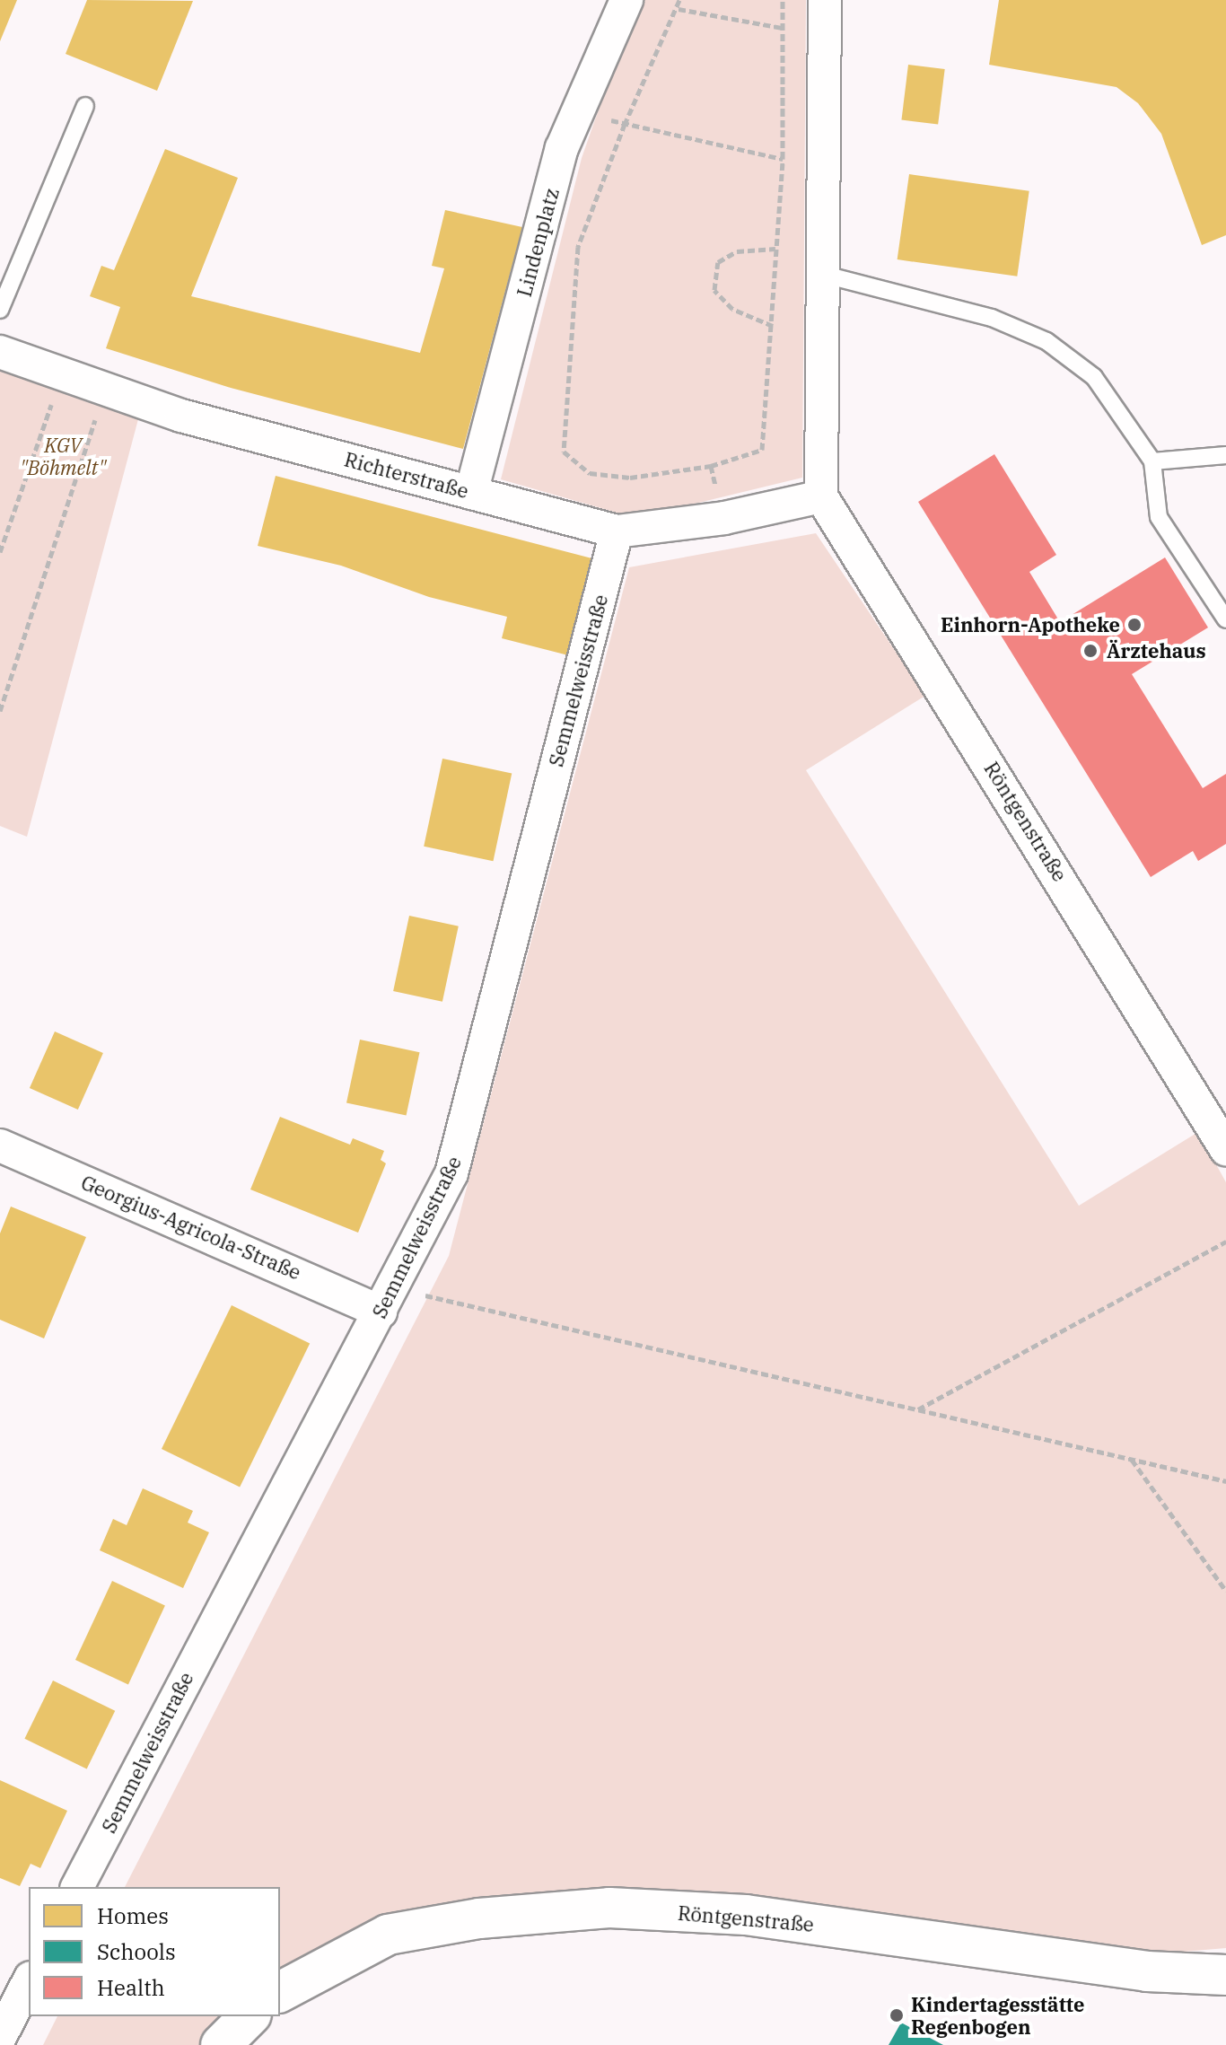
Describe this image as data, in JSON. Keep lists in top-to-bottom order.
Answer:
{
  "streets": {
    "street": [
      "Lindenplatz",
      "Richterstraße",
      "Semmelweisstraße",
      "Röntgenstraße",
      "Georgius-Agricola-Straße"
    ]
  },
  "crossings": [
    ["Lindenplatz", "Richterstraße"],
    ["Richterstraße", "Semmelweisstraße"],
    ["Richterstraße", "Röntgenstraße"],
    ["Semmelweisstraße", "Georgius-Agricola-Straße"]
  ],
  "parks": ["KGV \"Böhmelt\""],
  "places": ["Einhorn-Apotheke", "Ärztehaus", "Kindertagesstätte Regenbogen"],
  "legend": ["Homes", "Schools", "Health"]
}
